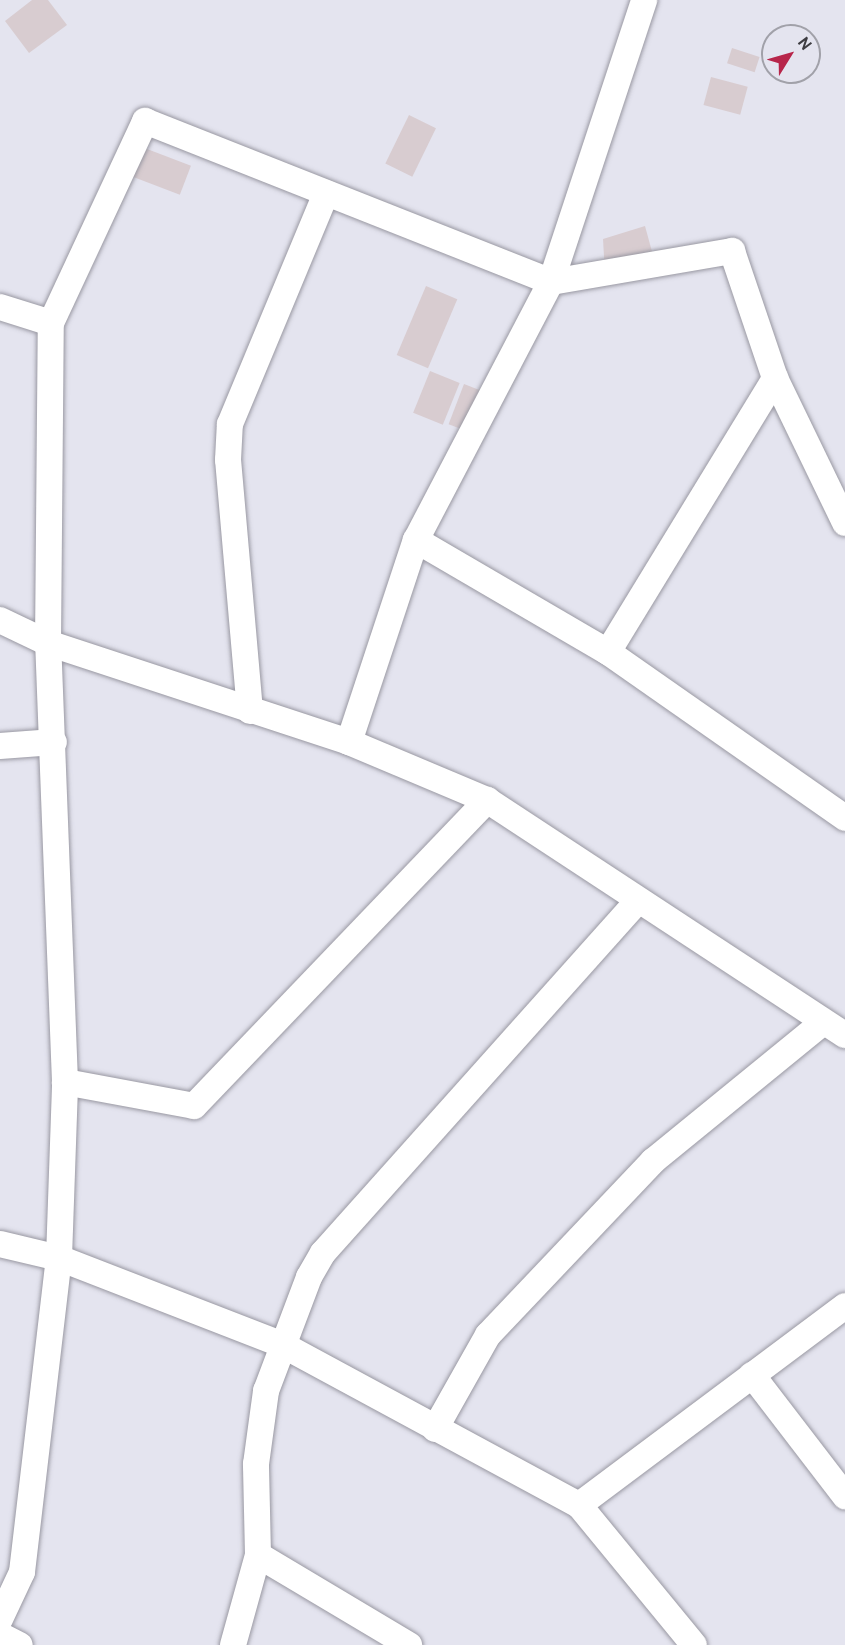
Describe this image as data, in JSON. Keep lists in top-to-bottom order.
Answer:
{
  "north": "top right"
}
